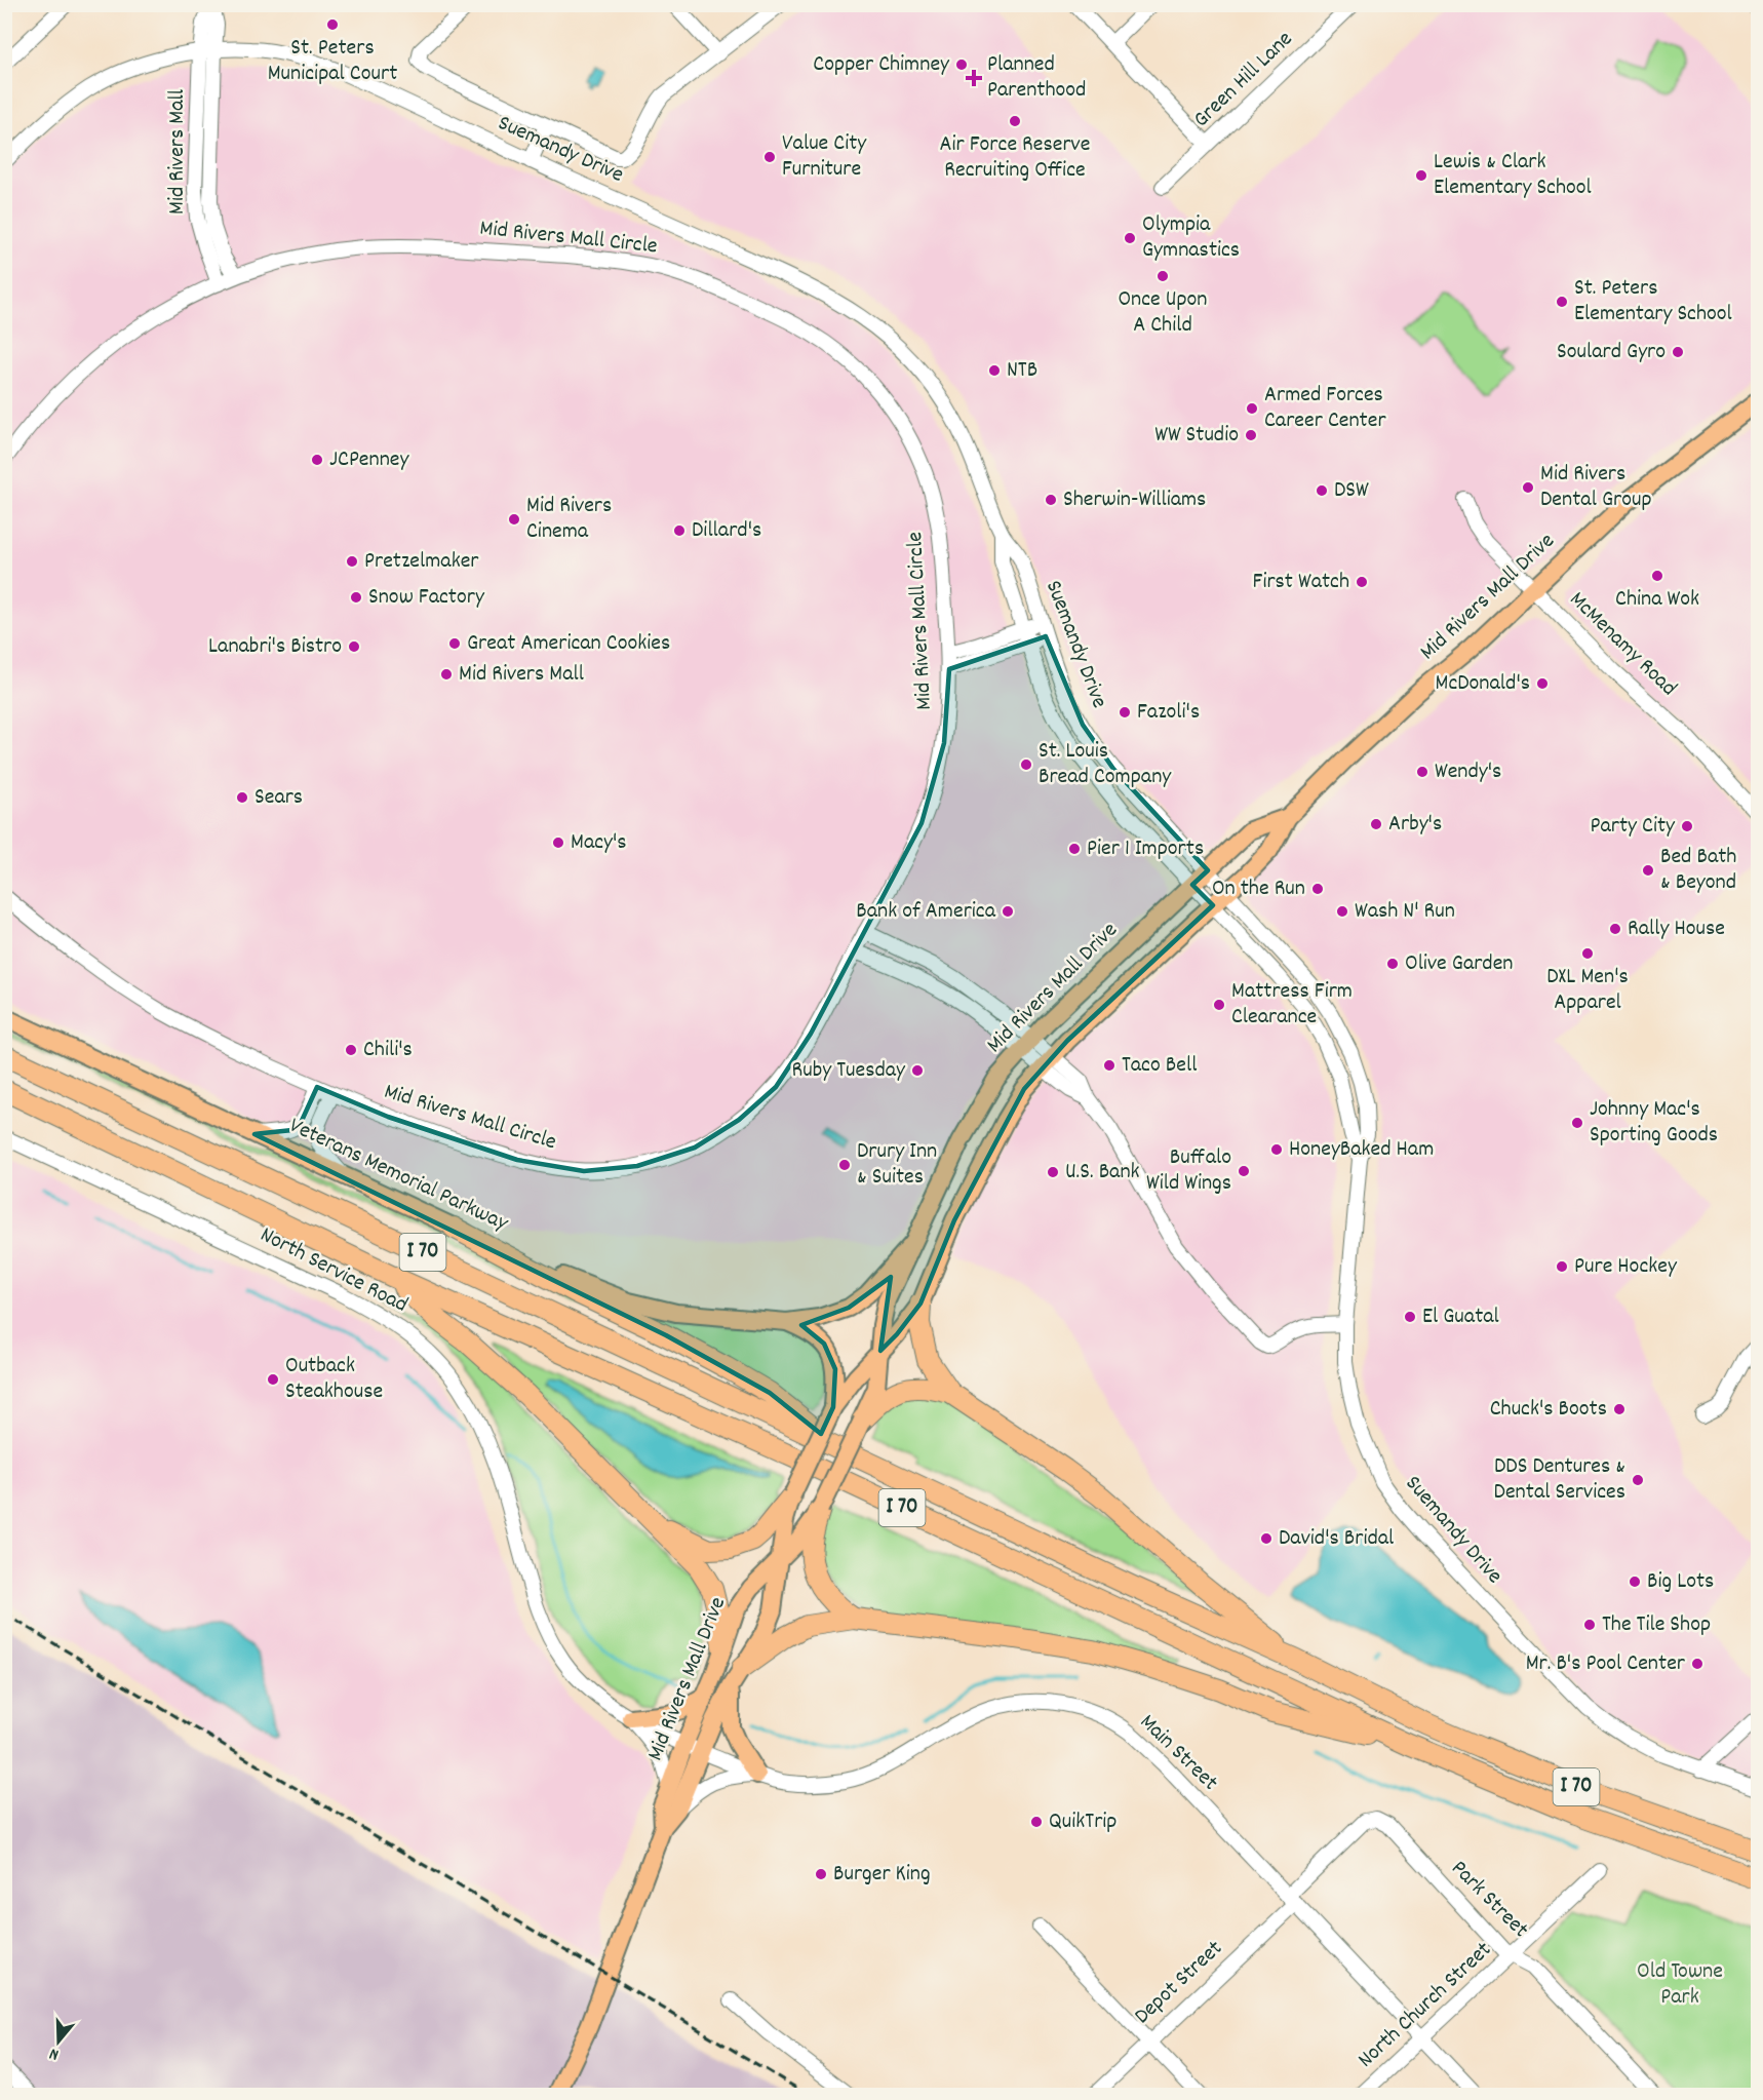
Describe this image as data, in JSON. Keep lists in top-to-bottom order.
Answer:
{
  "streets": {
    "highway": ["I 70"],
    "main road": ["Mid Rivers Mall Drive", "Veterans Memorial Parkway"],
    "street": [
      "Green Hill Lane",
      "Suemandy Drive",
      "Mid Rivers Mall",
      "Mid Rivers Mall Circle",
      "McMenamy Road",
      "North Service Road",
      "Main Street",
      "Park Street",
      "Depot Street",
      "North Church Street"
    ]
  },
  "crossings": [
    ["Suemandy Drive", "Mid Rivers Mall"],
    ["Suemandy Drive", "Mid Rivers Mall Drive"],
    ["Mid Rivers Mall", "Mid Rivers Mall Circle"],
    ["Mid Rivers Mall Drive", "McMenamy Road"],
    ["Mid Rivers Mall Drive", "Veterans Memorial Parkway"],
    ["Mid Rivers Mall Drive", "North Service Road"],
    ["Mid Rivers Mall Drive", "Main Street"],
    ["North Service Road", "Main Street"],
    ["Main Street", "Park Street"],
    ["Main Street", "Depot Street"],
    ["Main Street", "North Church Street"],
    ["Park Street", "Depot Street"],
    ["Park Street", "North Church Street"]
  ],
  "parks": ["Old Towne Park"],
  "places": {
    "other": [
      "St. Peters Municipal Court",
      "Copper Chimney",
      "Air Force Reserve Recruiting Office",
      "Value City Furniture",
      "Lewis & Clark Elementary School",
      "Olympia Gymnastics",
      "Once Upon A Child",
      "St. Peters Elementary School",
      "Soulard Gyro",
      "NTB",
      "Armed Forces Career Center",
      "WW Studio",
      "JCPenney",
      "Mid Rivers Dental Group",
      "DSW",
      "Sherwin-Williams",
      "Mid Rivers Cinema",
      "Dillard's",
      "Pretzelmaker",
      "China Wok",
      "First Watch",
      "Snow Factory",
      "Great American Cookies",
      "Lanabri's Bistro",
      "Mid Rivers Mall",
      "McDonald's",
      "Fazoli's",
      "St. Louis Bread Company",
      "Wendy's",
      "Sears",
      "Arby's",
      "Party City",
      "Macy's",
      "Pier 1 Imports",
      "Bed Bath & Beyond",
      "On the Run",
      "Bank of America",
      "Wash N' Run",
      "Rally House",
      "DXL Men's Apparel",
      "Olive Garden",
      "Mattress Firm Clearance",
      "Chili's",
      "Taco Bell",
      "Ruby Tuesday",
      "Johnny Mac's Sporting Goods",
      "HoneyBaked Ham",
      "Drury Inn & Suites",
      "Buffalo Wild Wings",
      "U.S. Bank",
      "Pure Hockey",
      "El Guatal",
      "Outback Steakhouse",
      "Chuck's Boots",
      "DDS Dentures & Dental Services",
      "David's Bridal",
      "Big Lots",
      "The Tile Shop",
      "Mr. B's Pool Center",
      "QuikTrip",
      "Burger King"
    ],
    "health": ["Planned Parenthood"]
  },
  "north": "bottom"
}
